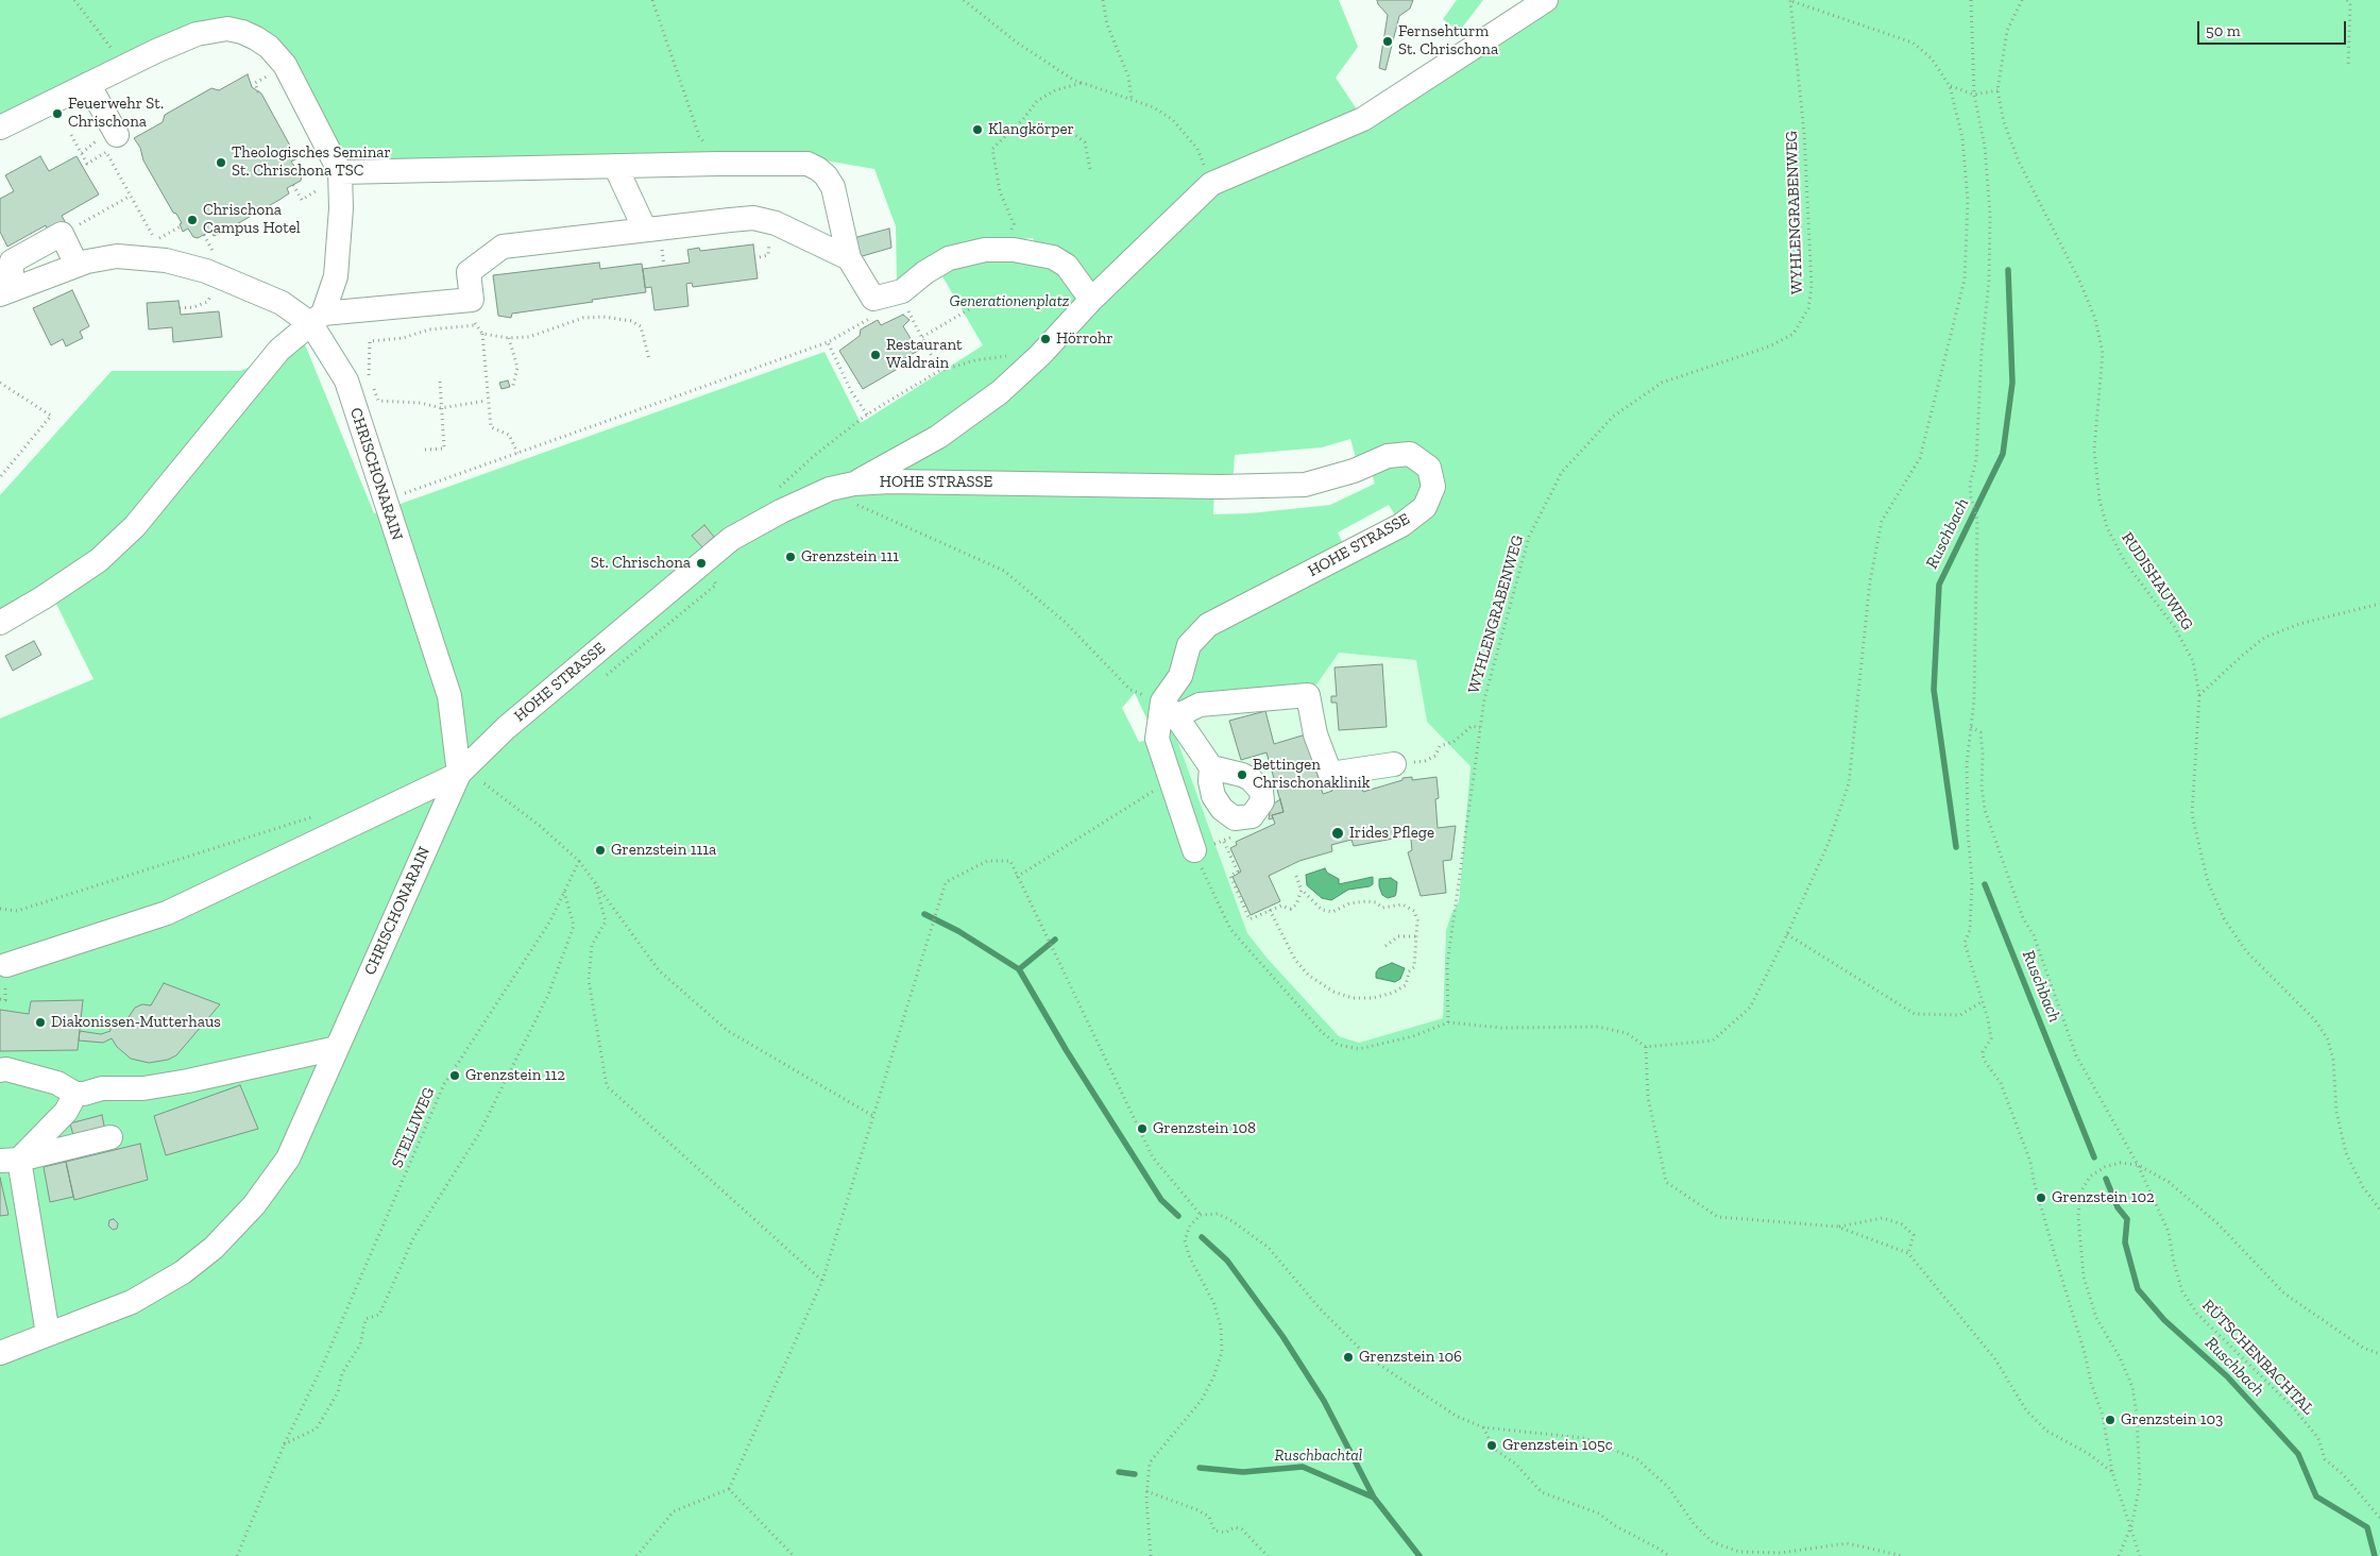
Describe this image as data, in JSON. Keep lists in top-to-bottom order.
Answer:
{
  "streets": {
    "street": ["CHRISCHONARAIN", "HOHE STRASSE"],
    "path": [
      "WYHLENGRABENWEG",
      "RUDISHAUWEG",
      "STELLIWEG",
      "RÜTSCHENBACHTAL"
    ]
  },
  "crossings": [
    ["CHRISCHONARAIN", "HOHE STRASSE"]
  ],
  "water": ["Ruschbach"],
  "parks": ["Generationenplatz", "Ruschbachtal"],
  "places": [
    "Fernsehturm St. Chrischona",
    "Feuerwehr St. Chrischona",
    "Klangkörper",
    "Theologisches Seminar St. Chrischona TSC",
    "Chrischona Campus Hotel",
    "Hörrohr",
    "Restaurant Waldrain",
    "Grenzstein 111",
    "St. Chrischona",
    "Bettingen Chrischonaklinik",
    "Irides Pflege",
    "Grenzstein 111a",
    "Diakonissen-Mutterhaus",
    "Grenzstein 112",
    "Grenzstein 108",
    "Grenzstein 102",
    "Grenzstein 106",
    "Grenzstein 103",
    "Grenzstein 105c"
  ],
  "scale_bar": "50 m"
}
